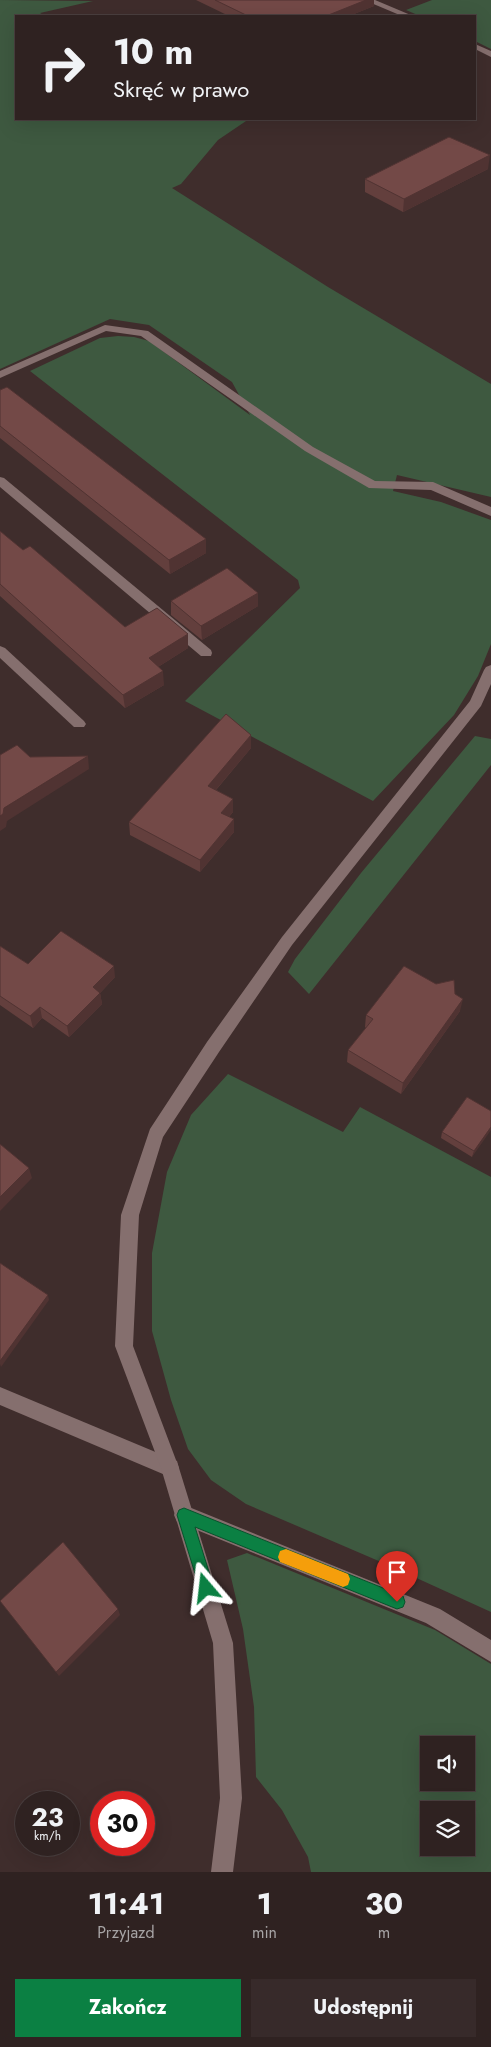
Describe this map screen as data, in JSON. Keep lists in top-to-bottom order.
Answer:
{
  "page": {
    "turn": ["10 m", "Skręć w prawo"],
    "speed": "23 km/h",
    "limit": "30",
    "eta": [
      "11:41",
      "Przyjazd",
      "1",
      "min",
      "30",
      "m"
    ],
    "buttons": ["Zakończ", "Udostępnij"]
  }
}
